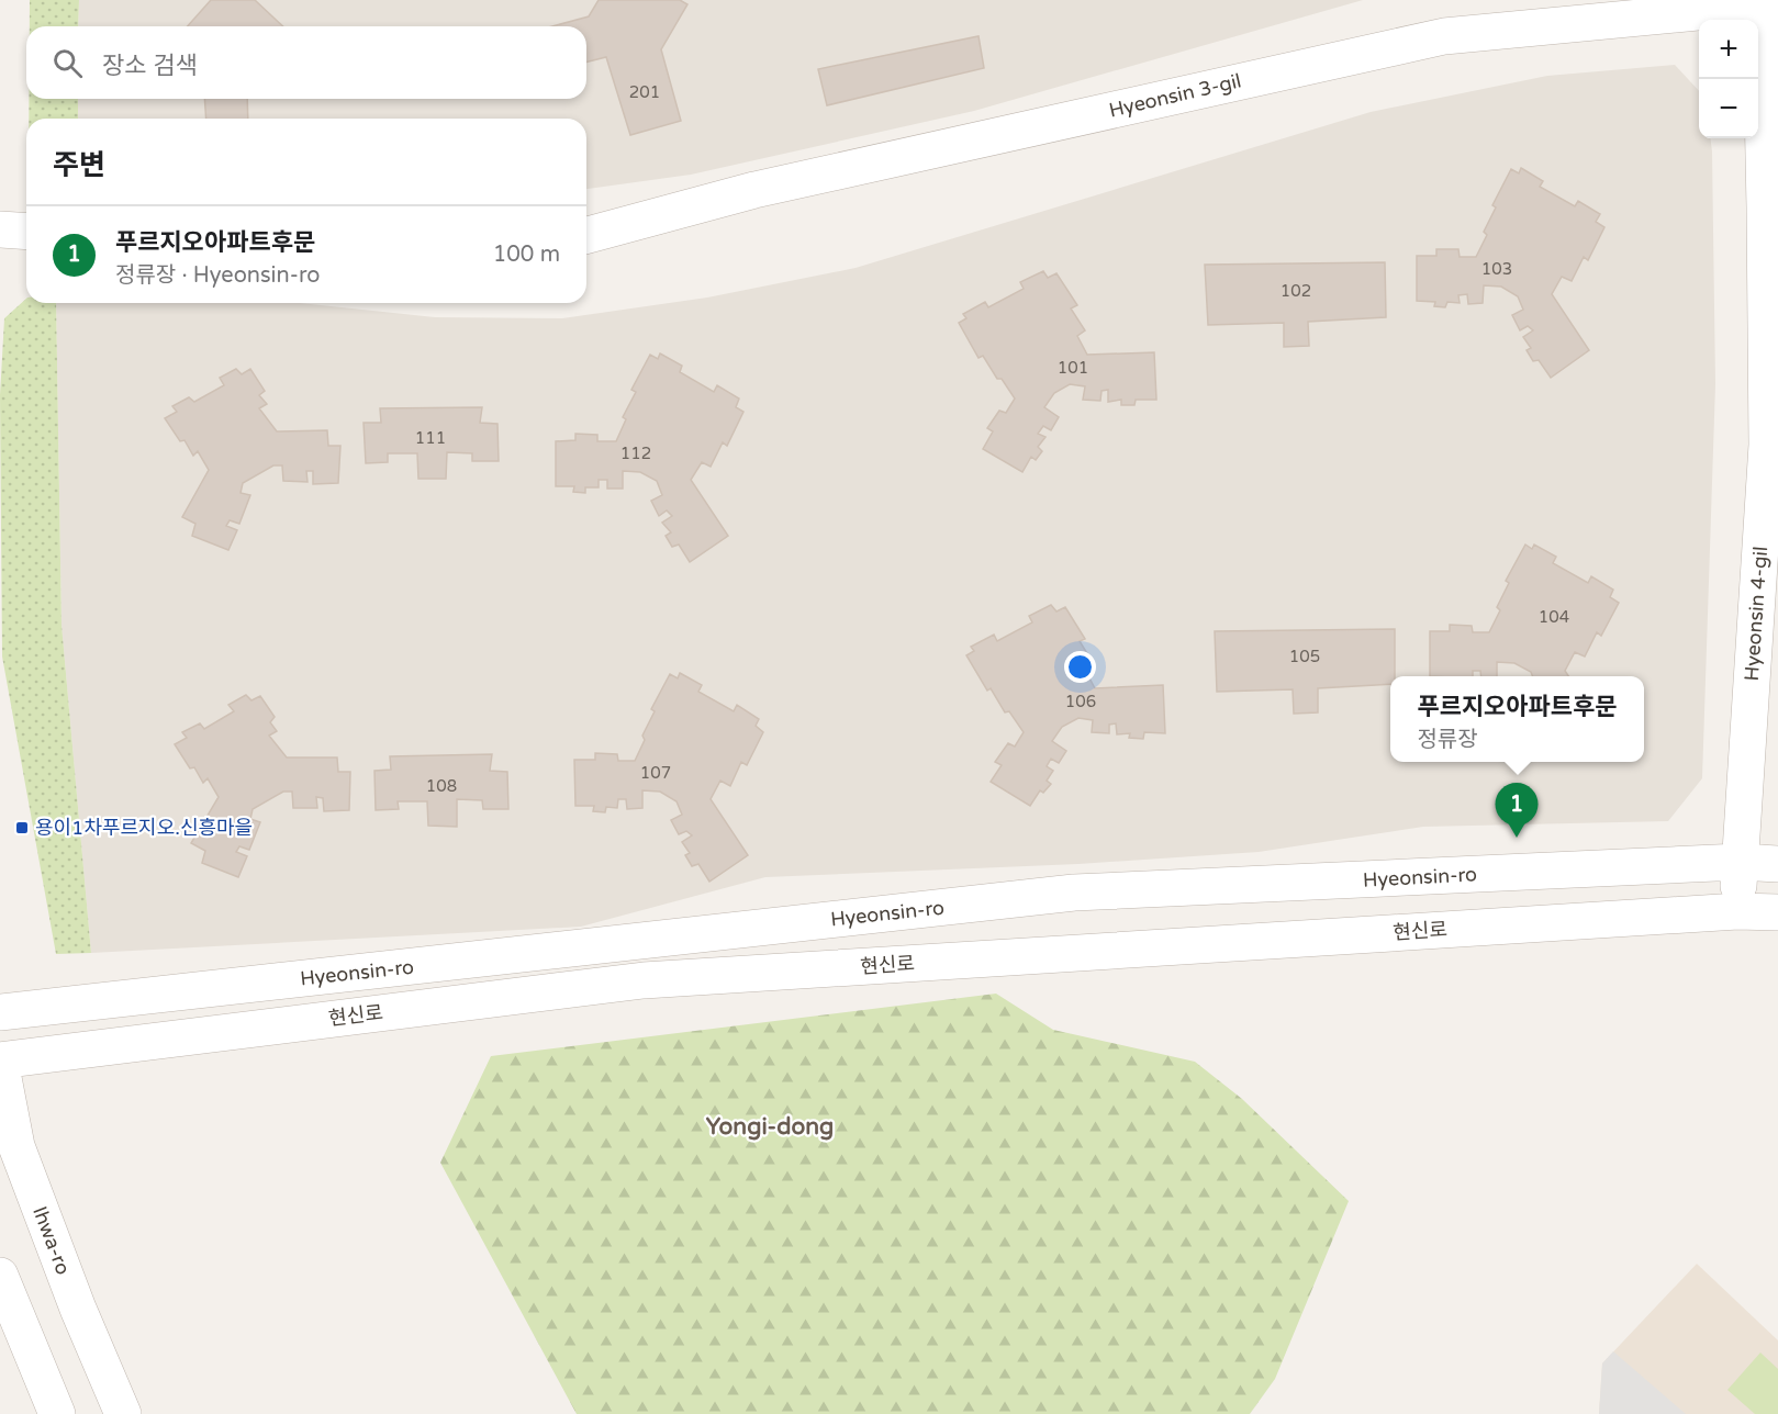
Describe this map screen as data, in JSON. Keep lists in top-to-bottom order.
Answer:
{
  "streets": {
    "street": [
      "Hyeonsin 3-gil",
      "Hyeonsin 4-gil",
      "Hyeonsin-ro",
      "현신로",
      "Ihwa-ro"
    ]
  },
  "crossings": [
    ["Hyeonsin 3-gil", "Hyeonsin 4-gil"],
    ["Hyeonsin 4-gil", "Hyeonsin-ro"],
    ["Hyeonsin 4-gil", "현신로"],
    ["현신로", "Ihwa-ro"]
  ],
  "districts": ["Yongi-dong"],
  "places": {
    "transit": ["용이1차푸르지오.신흥마을"]
  },
  "house_numbers": [
    "201",
    "103",
    "102",
    "101",
    "111",
    "112",
    "104",
    "105",
    "106",
    "107",
    "108"
  ],
  "page": {
    "map_buttons": ["+", "−"],
    "search": "장소 검색",
    "heading": "주변",
    "list": [
      {
        "mark": "1",
        "name": "푸르지오아파트후문",
        "note": "정류장 · Hyeonsin-ro",
        "value": "100 m"
      }
    ],
    "popup": ["푸르지오아파트후문", "정류장"],
    "pins": "1"
  }
}
